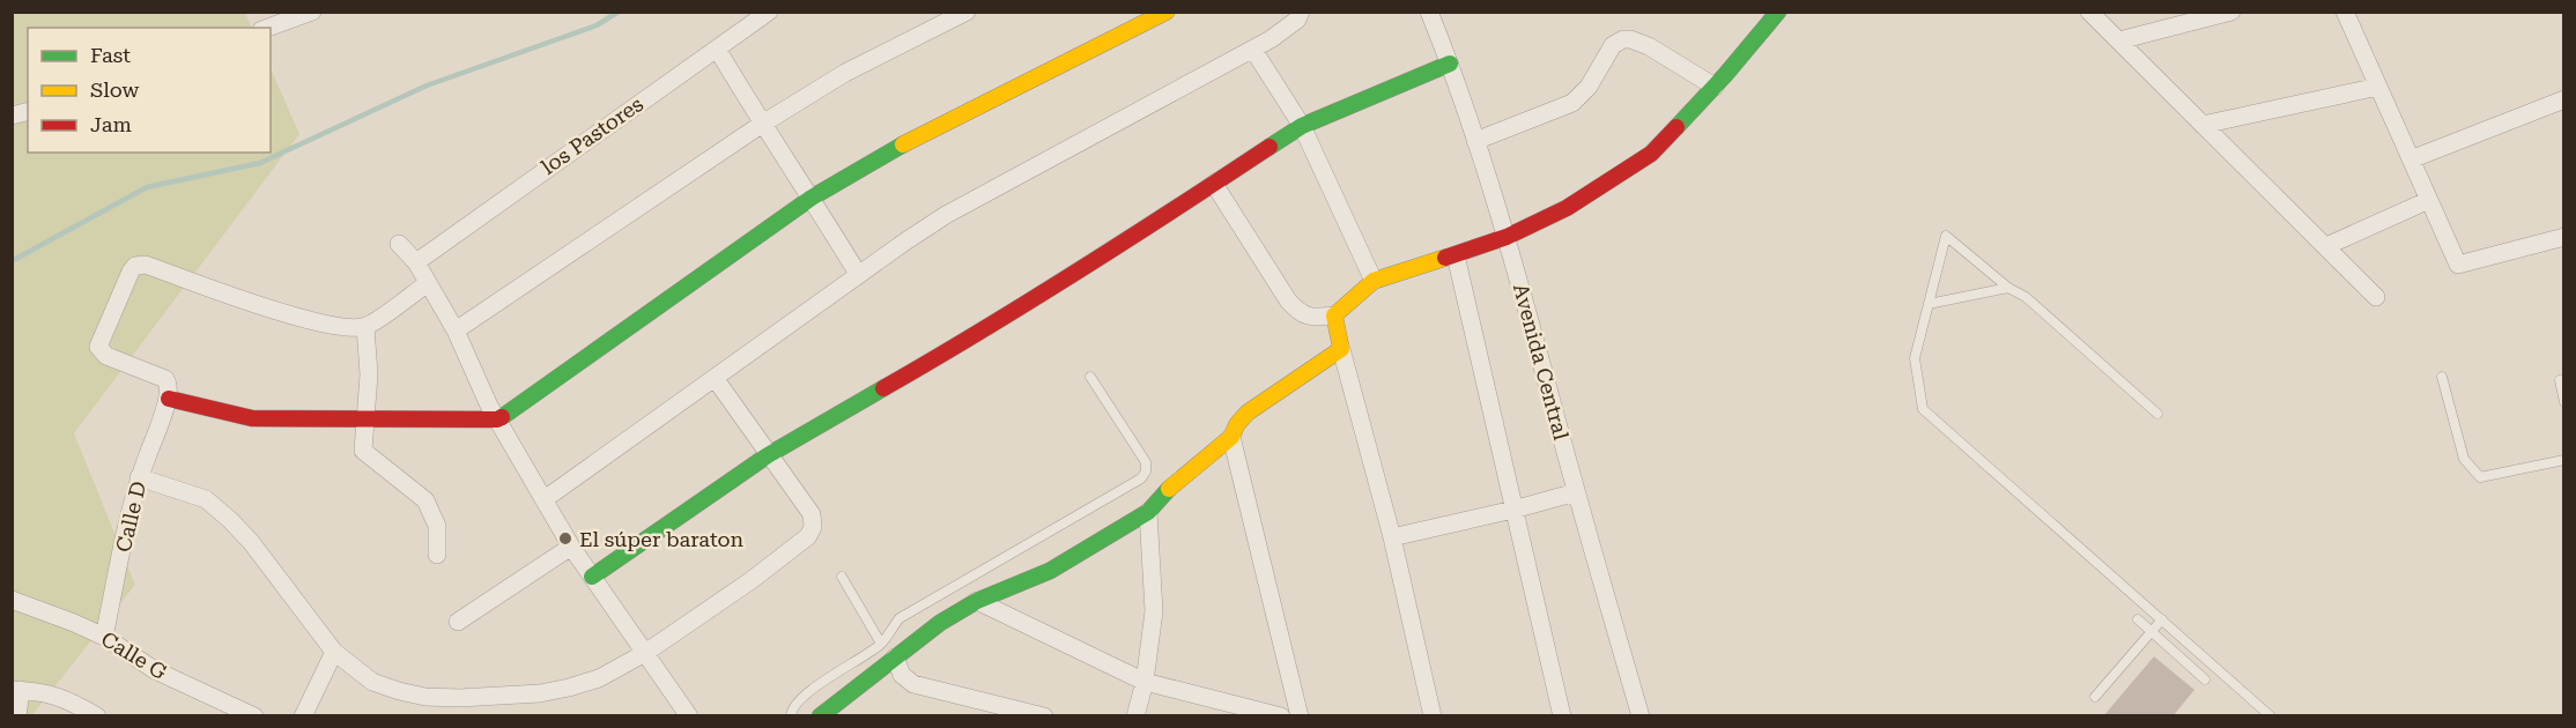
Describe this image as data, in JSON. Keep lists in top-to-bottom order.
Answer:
{
  "streets": {
    "street": [
      "los Pastores",
      "Avenida Central",
      "Calle D",
      "Calle G"
    ]
  },
  "crossings": [
    ["Calle D", "Calle G"]
  ],
  "places": ["El súper baraton"],
  "legend": ["Fast", "Slow", "Jam"]
}
